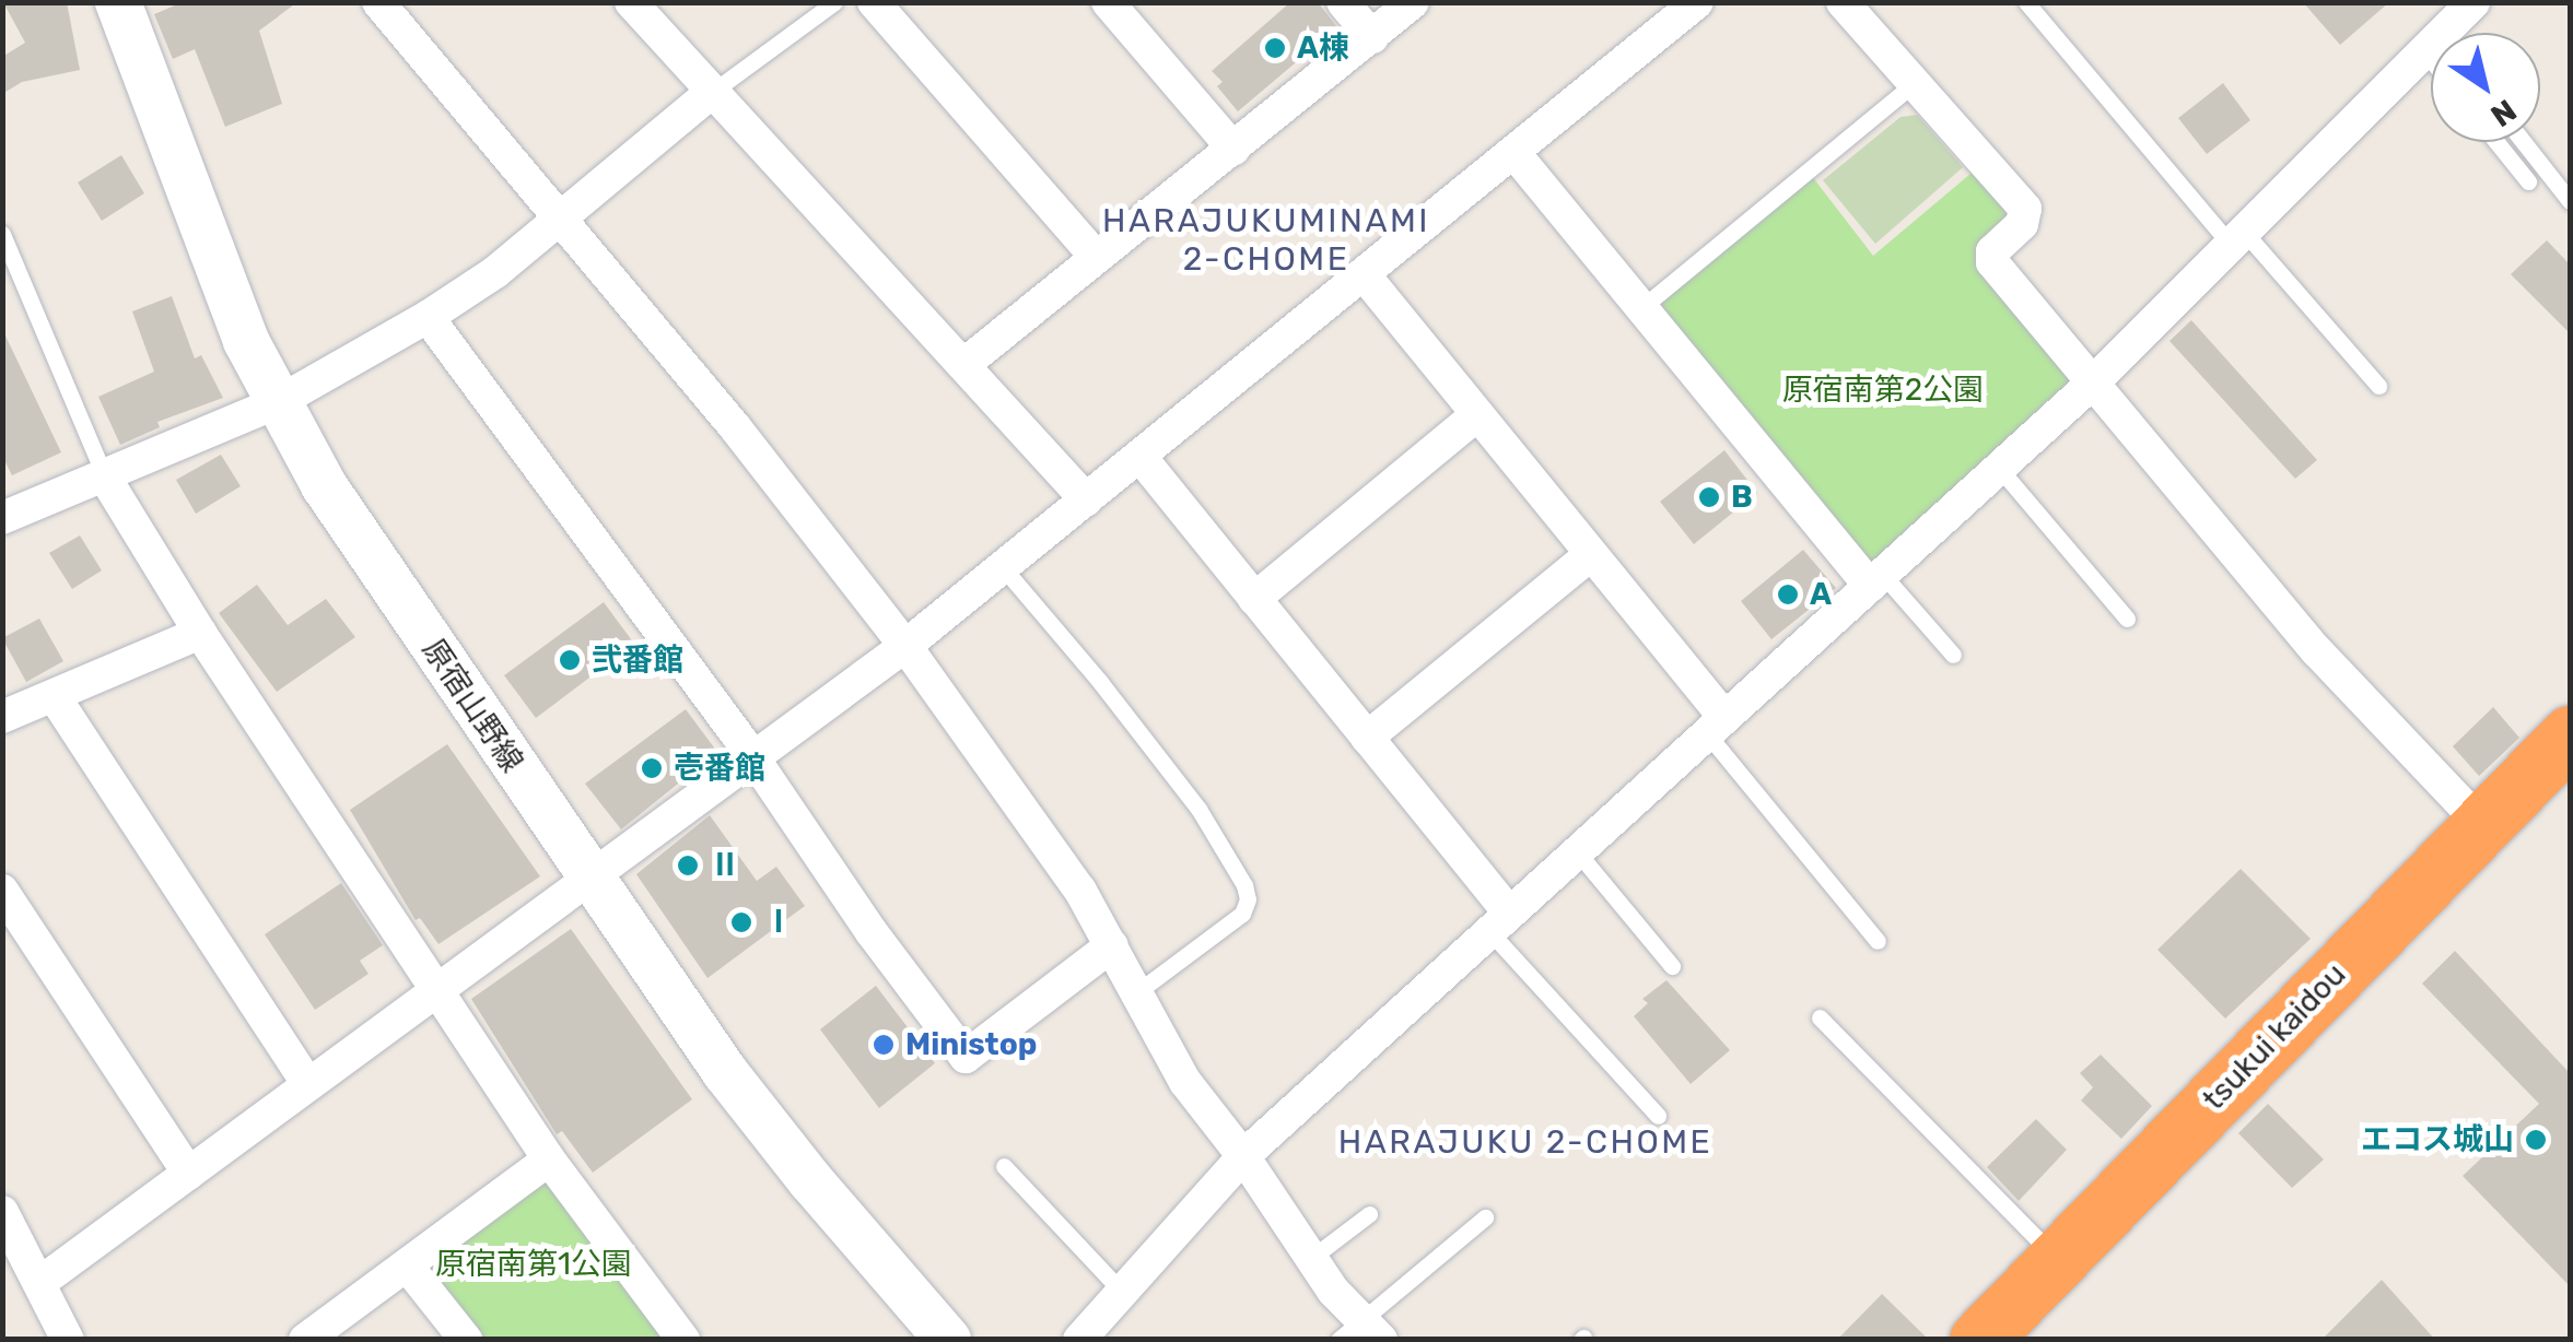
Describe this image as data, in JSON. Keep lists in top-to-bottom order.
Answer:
{
  "streets": {
    "highway": ["tsukui kaidou"],
    "street": ["原宿山野線"]
  },
  "districts": ["HARAJUKUMINAMI 2-CHOME", "HARAJUKU 2-CHOME"],
  "parks": ["原宿南第2公園", "原宿南第1公園"],
  "places": [
    "A棟",
    "B",
    "A",
    "弐番館",
    "壱番館",
    "Ⅱ",
    "Ⅰ",
    "Ministop",
    "エコス城山"
  ],
  "north": "bottom right"
}
